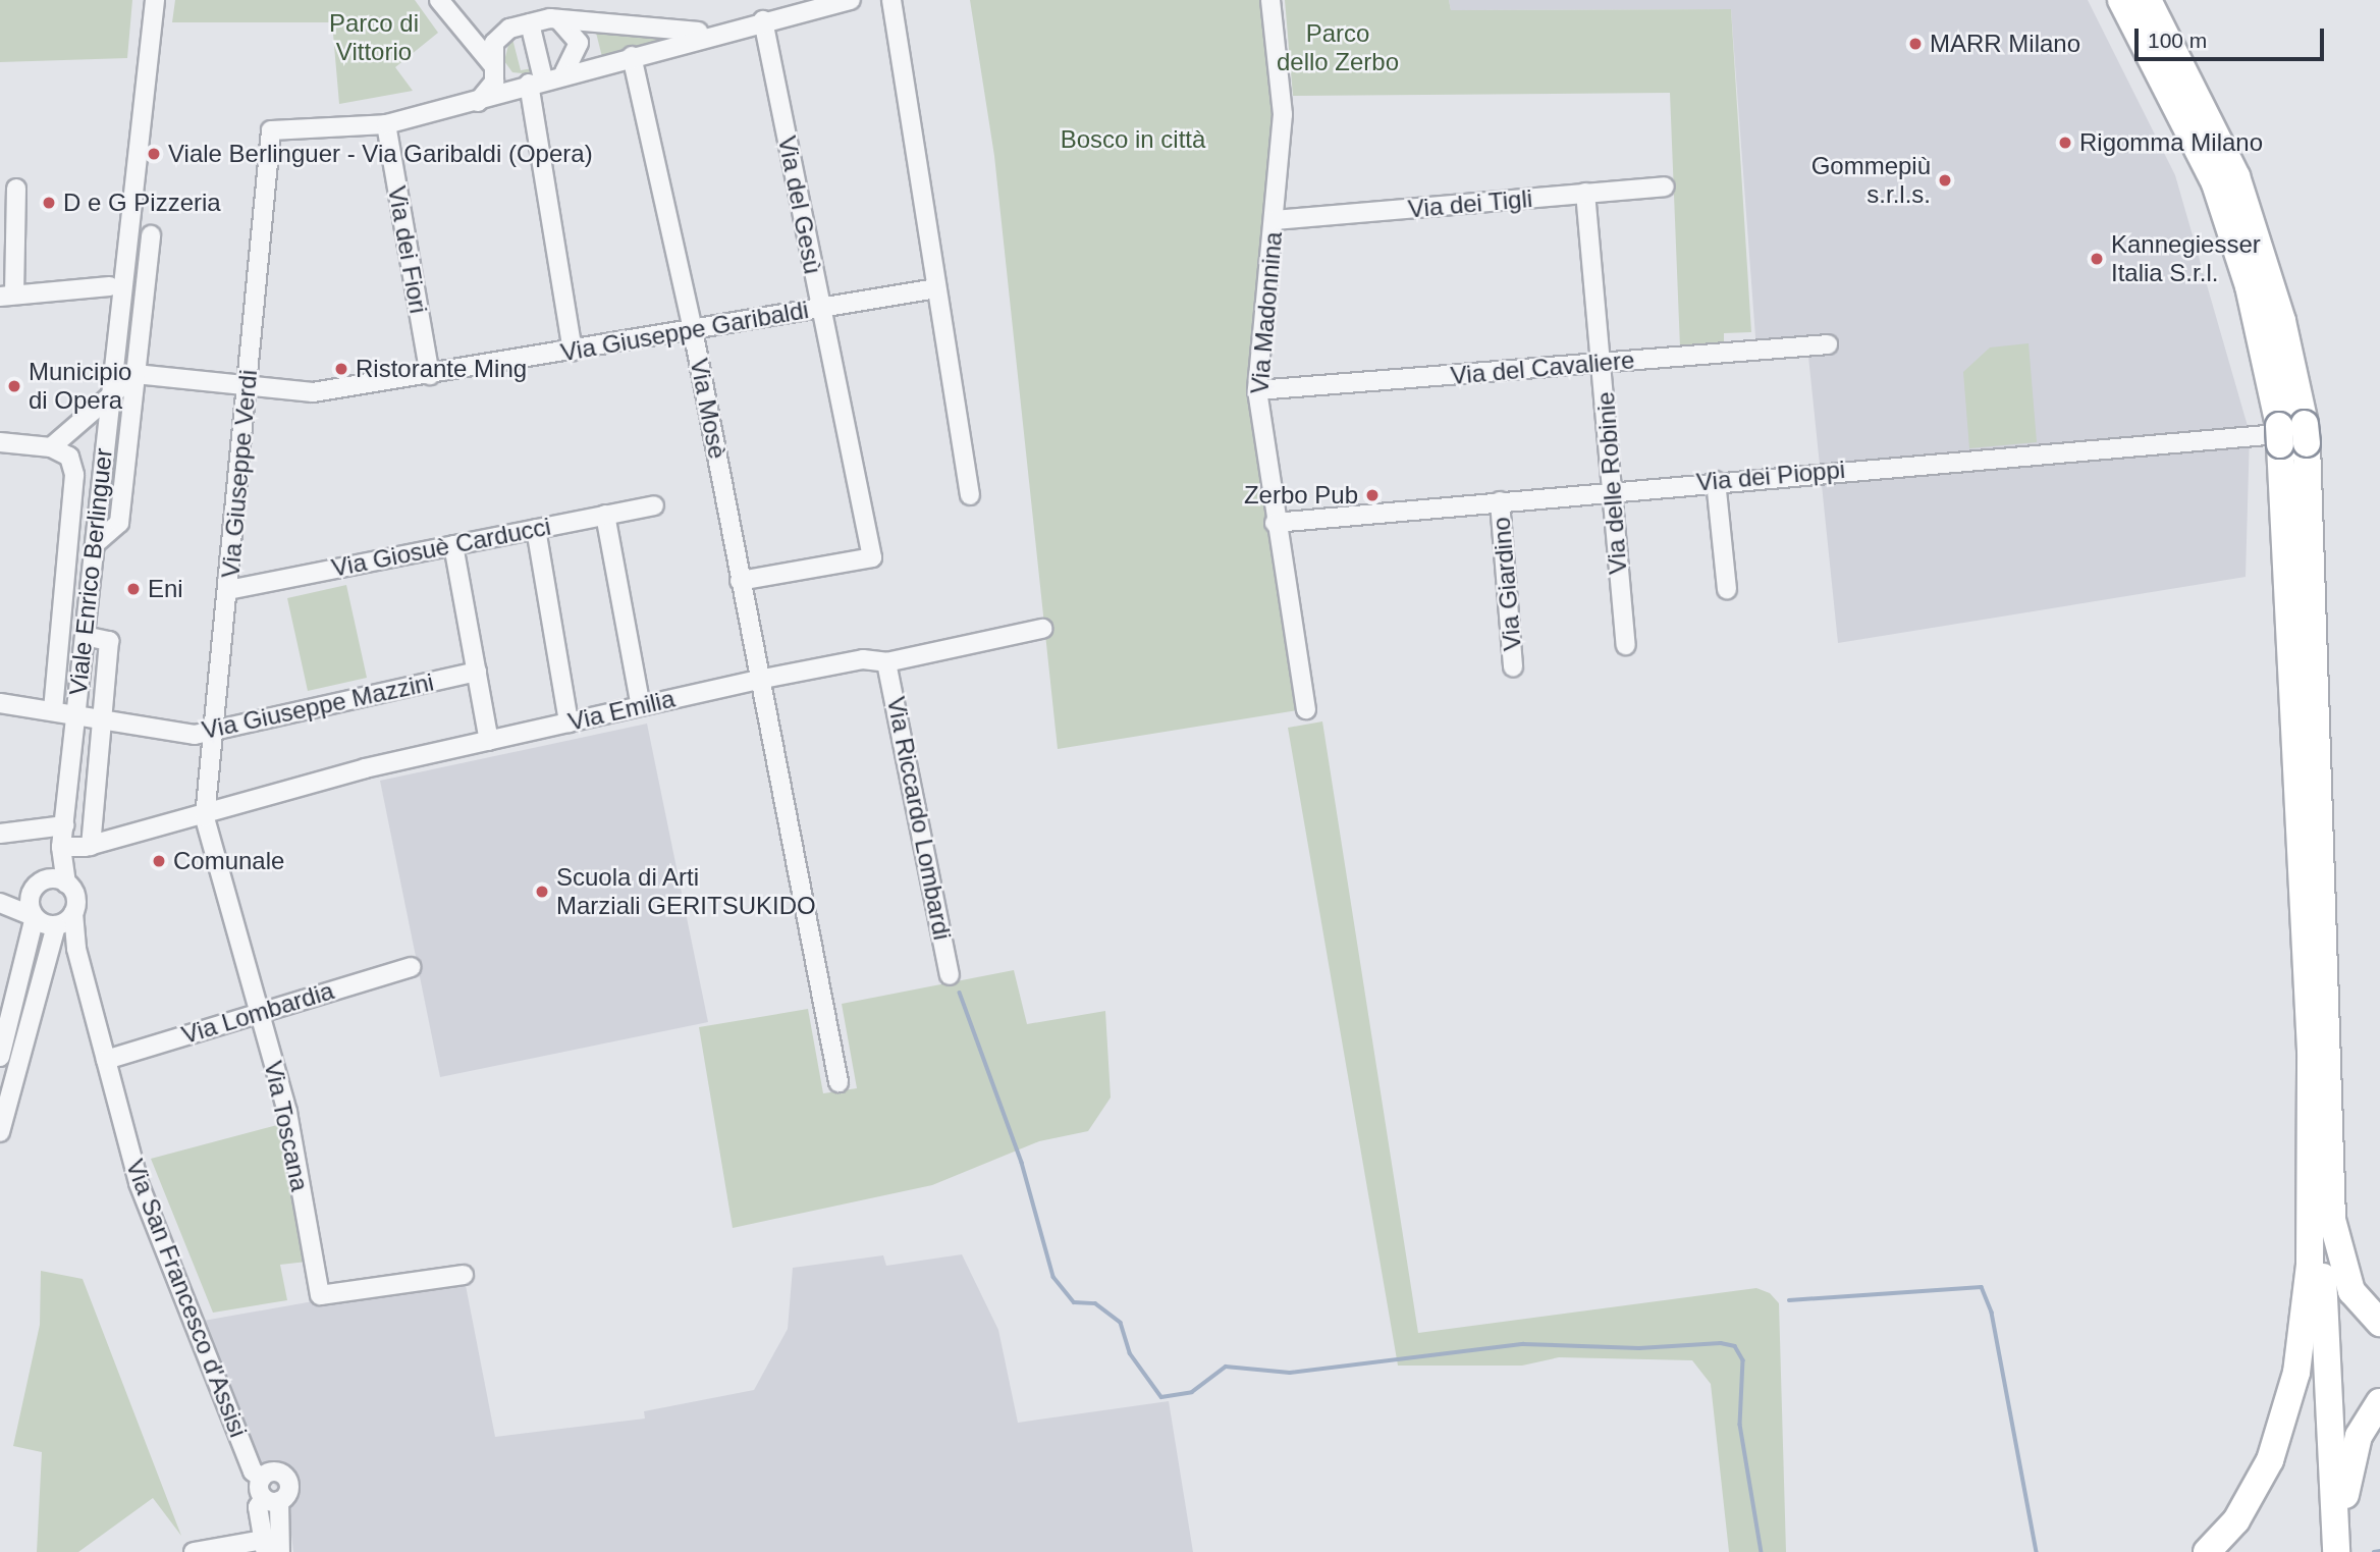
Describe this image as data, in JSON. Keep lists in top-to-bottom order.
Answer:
{
  "streets": {
    "street": [
      "Via dei Tigli",
      "Via del Gesù",
      "Via dei Fiori",
      "Via Madonnina",
      "Via Giuseppe Garibaldi",
      "Via del Cavaliere",
      "Via Mosè",
      "Via Giuseppe Verdi",
      "Via dei Pioppi",
      "Via delle Robinie",
      "Via Giosuè Carducci",
      "Viale Enrico Berlinguer",
      "Via Giardino",
      "Via Giuseppe Mazzini",
      "Via Emilia",
      "Via Riccardo Lombardi",
      "Via Lombardia",
      "Via Toscana",
      "Via San Francesco d'Assisi"
    ]
  },
  "crossings": [
    ["Via dei Tigli", "Via Madonnina"],
    ["Via dei Tigli", "Via delle Robinie"],
    ["Via del Gesù", "Via Giuseppe Garibaldi"],
    ["Via del Gesù", "Via Mosè"],
    ["Via dei Fiori", "Via Giuseppe Garibaldi"],
    ["Via dei Fiori", "Via Giuseppe Verdi"],
    ["Via Madonnina", "Via del Cavaliere"],
    ["Via Madonnina", "Via dei Pioppi"],
    ["Via Giuseppe Garibaldi", "Via Mosè"],
    ["Via Giuseppe Garibaldi", "Via Giuseppe Verdi"],
    ["Via del Cavaliere", "Via delle Robinie"],
    ["Via Mosè", "Via Emilia"],
    ["Via Giuseppe Verdi", "Via Giosuè Carducci"],
    ["Via Giuseppe Verdi", "Via Giuseppe Mazzini"],
    ["Via Giuseppe Verdi", "Via Emilia"],
    ["Via Giuseppe Verdi", "Via Toscana"],
    ["Via dei Pioppi", "Via delle Robinie"],
    ["Via dei Pioppi", "Via Giardino"],
    ["Viale Enrico Berlinguer", "Via Giuseppe Mazzini"],
    ["Viale Enrico Berlinguer", "Via Emilia"],
    ["Viale Enrico Berlinguer", "Via San Francesco d'Assisi"],
    ["Via Emilia", "Via Riccardo Lombardi"],
    ["Via Emilia", "Via Toscana"],
    ["Via Lombardia", "Via Toscana"],
    ["Via Lombardia", "Via San Francesco d'Assisi"]
  ],
  "parks": ["Parco di Vittorio", "Parco dello Zerbo", "Bosco in città"],
  "places": [
    "MARR Milano",
    "Rigomma Milano",
    "Viale Berlinguer - Via Garibaldi (Opera)",
    "Gommepiù s.r.l.s.",
    "D e G Pizzeria",
    "Kannegiesser Italia S.r.l.",
    "Ristorante Ming",
    "Municipio di Opera",
    "Zerbo Pub",
    "Eni",
    "Comunale",
    "Scuola di Arti Marziali GERITSUKIDO"
  ],
  "scale_bar": "100 m"
}
